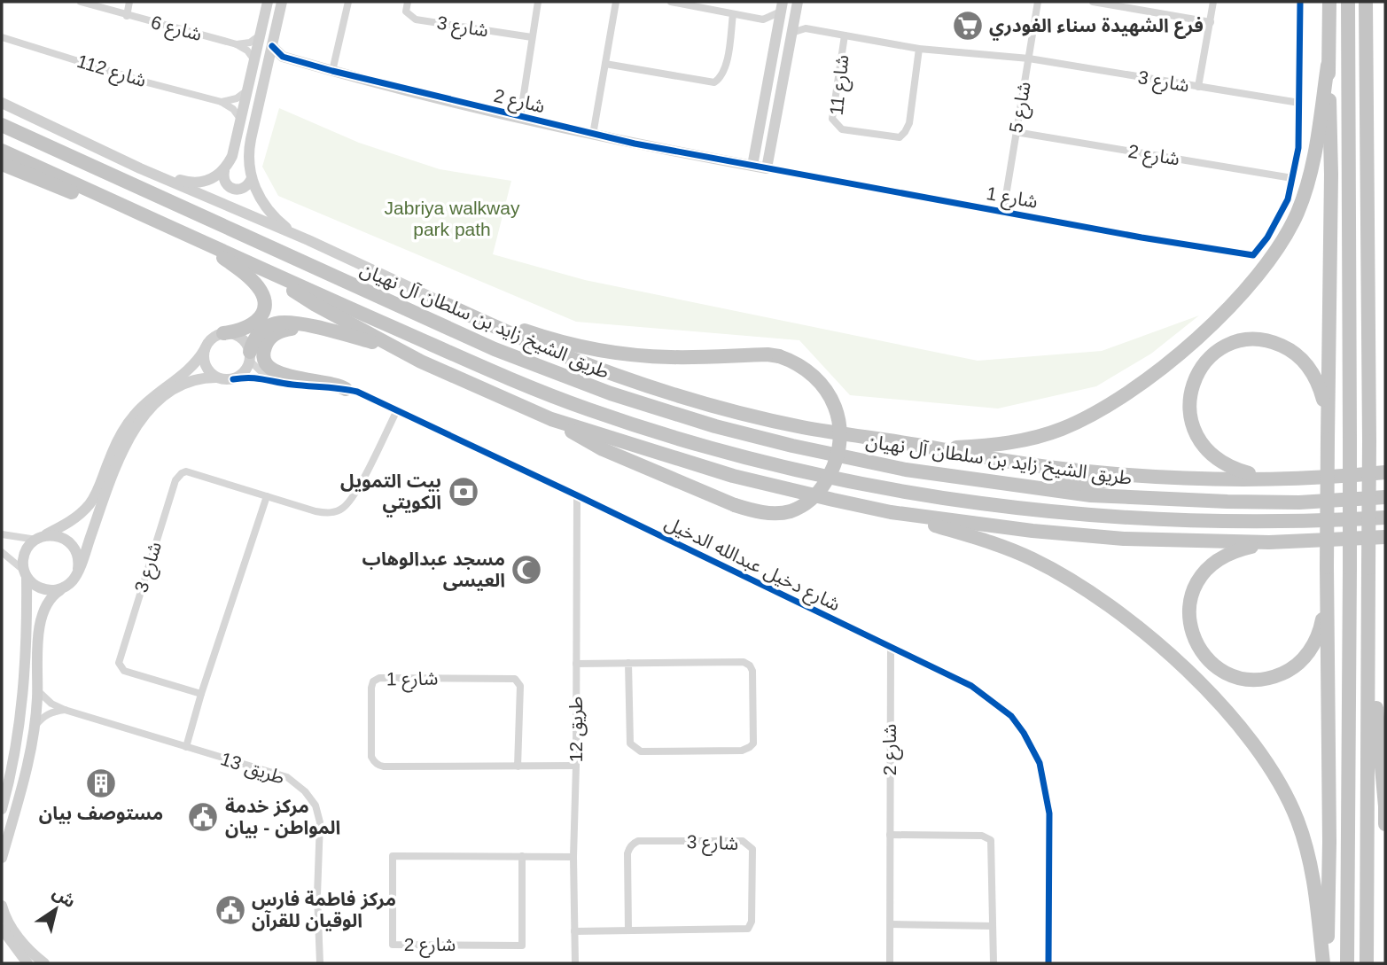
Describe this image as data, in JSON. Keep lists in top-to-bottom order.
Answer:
{
  "streets": {
    "highway": ["طريق الشيخ زايد بن سلطان آل نهيان"],
    "street": [
      "شارع 3",
      "شارع 6",
      "شارع 112",
      "شارع 11",
      "شارع 2",
      "شارع 5",
      "شارع 1",
      "شارع دخيل عبدالله الدخيل",
      "طريق 12",
      "طريق 13"
    ]
  },
  "crossings": [
    ["شارع 3", "شارع 11"],
    ["شارع 3", "شارع 5"],
    ["شارع 3", "شارع دخيل عبدالله الدخيل"],
    ["شارع 3", "طريق 12"],
    ["شارع 11", "شارع 5"],
    ["شارع 2", "شارع 5"],
    ["شارع 2", "شارع 1"],
    ["شارع 2", "شارع دخيل عبدالله الدخيل"],
    ["شارع 2", "طريق 12"],
    ["شارع 5", "شارع 1"],
    ["شارع 1", "طريق 12"],
    ["شارع دخيل عبدالله الدخيل", "طريق 12"]
  ],
  "parks": ["Jabriya walkway park path"],
  "places": {
    "supermarket": ["فرع الشهيدة سناء الفودري"],
    "bank": ["بيت التمويل الكويتي"],
    "mosque": ["مسجد عبدالوهاب العيسى"],
    "building": ["مستوصف بيان"],
    "public building": ["مركز خدمة المواطن - بيان", "مركز فاطمة فارس الوقيان للقرآن"]
  },
  "north": "top right"
}
